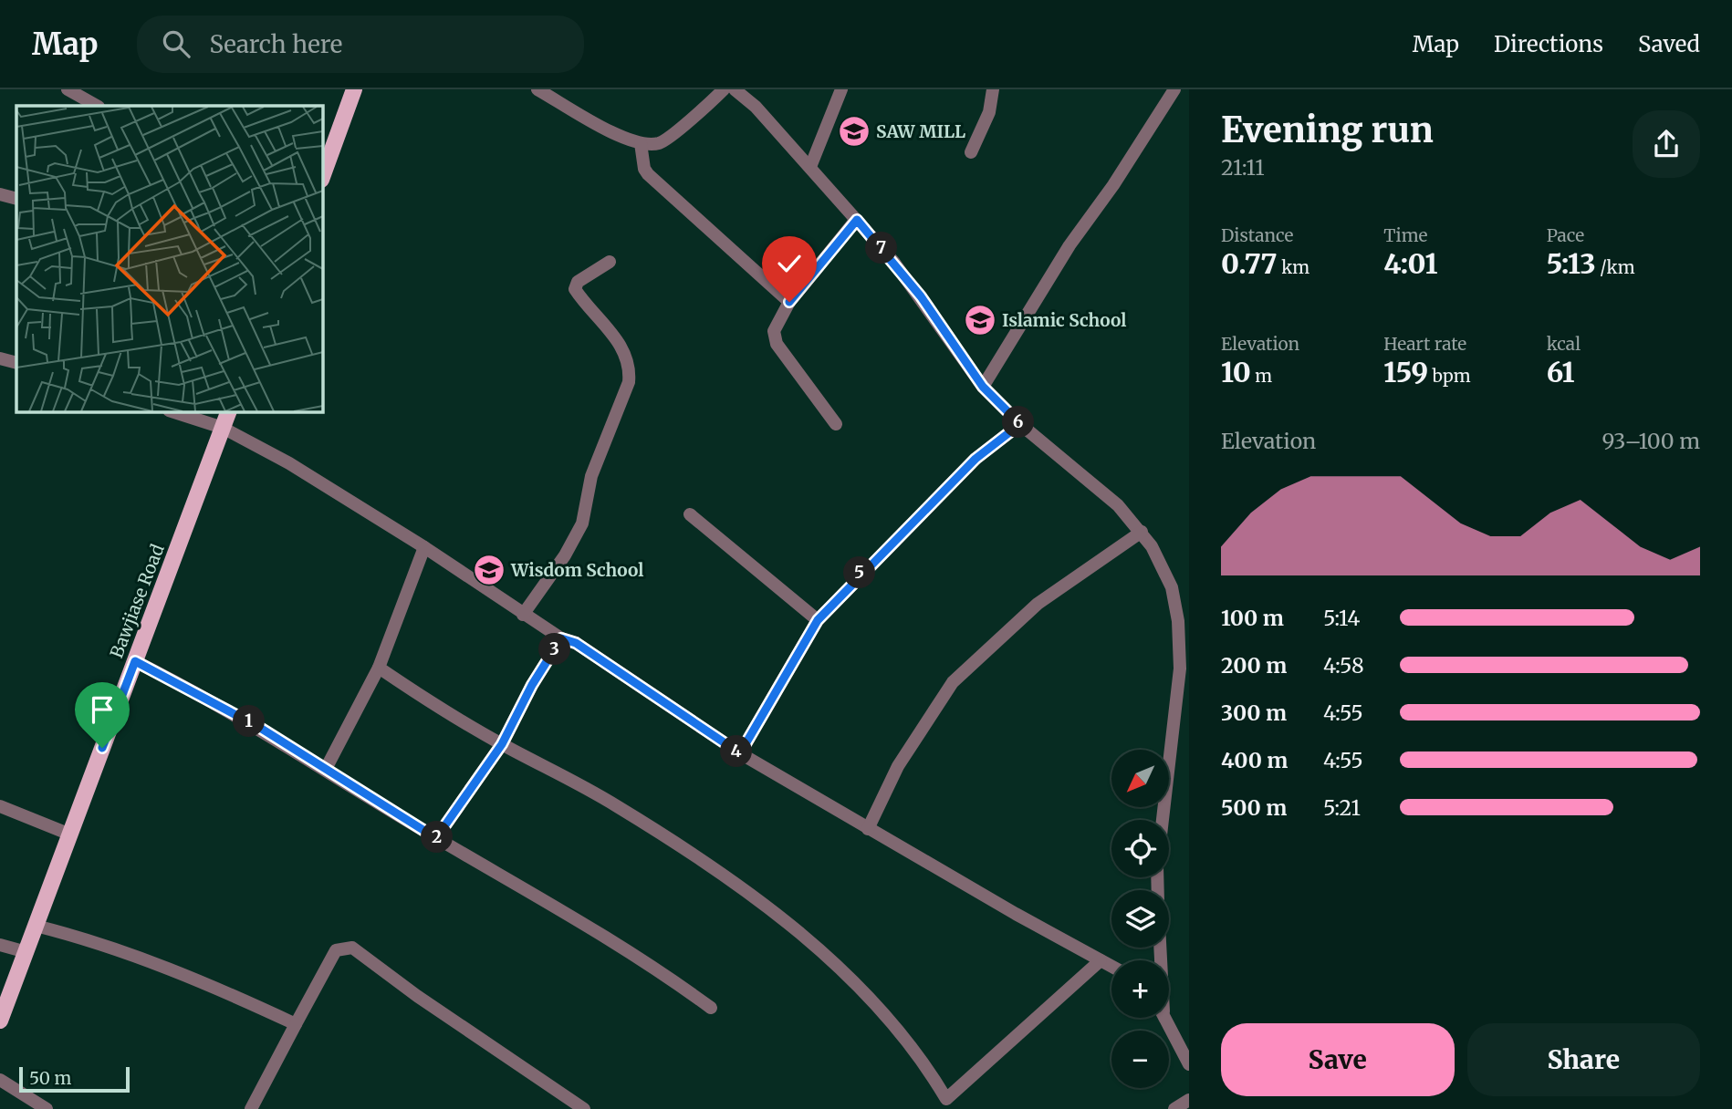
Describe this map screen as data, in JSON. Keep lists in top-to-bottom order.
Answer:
{
  "streets": {
    "main road": ["Bawjiase Road"]
  },
  "places": {
    "school or university": ["SAW MILL", "Islamic School", "Wisdom School"]
  },
  "scale_bar": "50 m",
  "north": "bottom left",
  "page": {
    "header": "Map",
    "search": "Search here",
    "nav": ["Map", "Directions", "Saved"],
    "heading": ["Evening run", "21:11"],
    "stats": [
      ["Distance", "0.77 km"],
      ["Time", "4:01"],
      ["Pace", "5:13 /km"],
      ["Elevation", "10 m"],
      ["Heart rate", "159 bpm"],
      ["kcal", "61"]
    ],
    "pins": [
      "7",
      "6",
      "5",
      "3",
      "1",
      "4",
      "2"
    ],
    "chart": ["Elevation", "93–100 m"],
    "list": [
      {
        "name": "100 m",
        "note": "5:14"
      },
      {
        "name": "200 m",
        "note": "4:58"
      },
      {
        "name": "300 m",
        "note": "4:55"
      },
      {
        "name": "400 m",
        "note": "4:55"
      },
      {
        "name": "500 m",
        "note": "5:21"
      }
    ],
    "map_buttons": ["+", "−"],
    "buttons": ["Save", "Share"],
    "scale": "50 m"
  }
}
